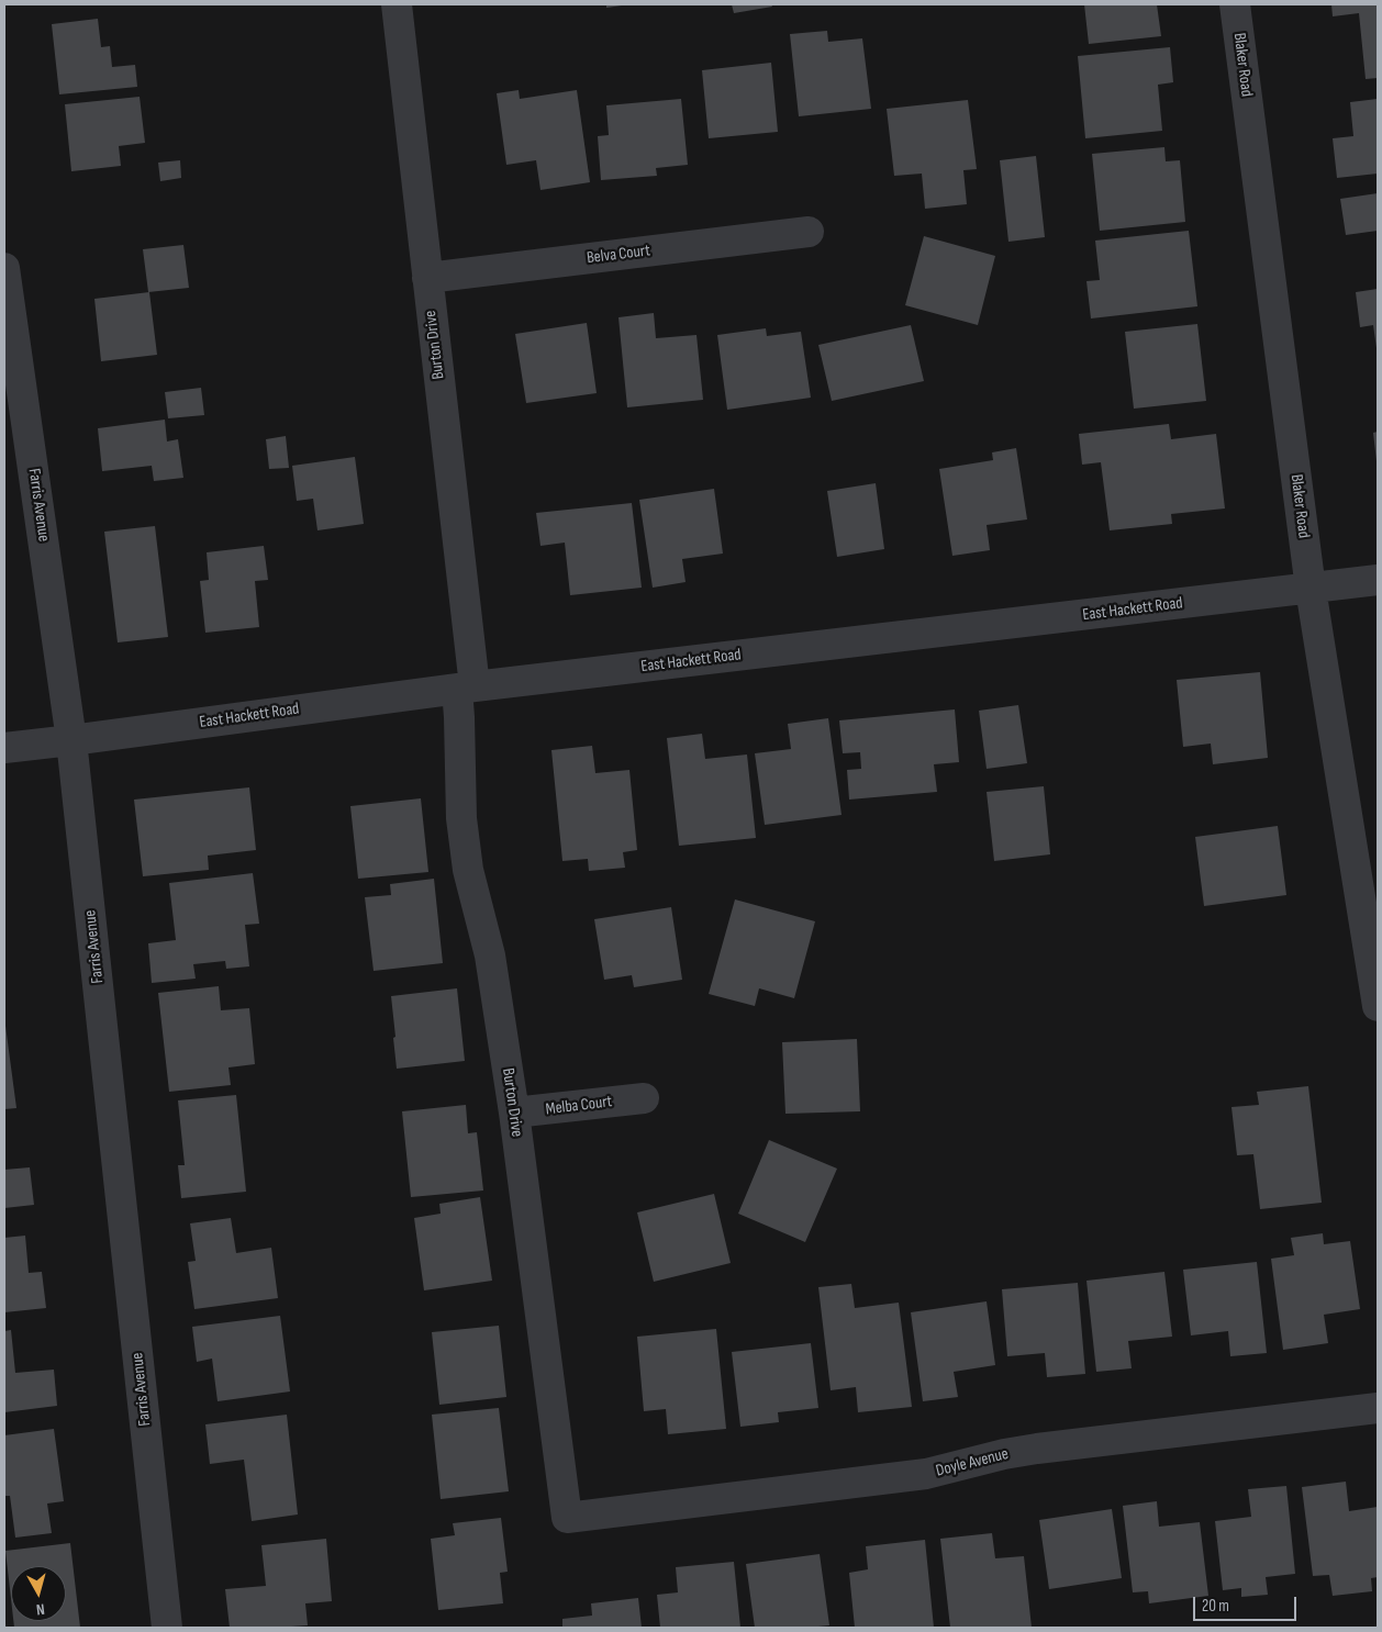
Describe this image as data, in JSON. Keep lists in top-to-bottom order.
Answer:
{
  "streets": {
    "street": [
      "Blaker Road",
      "Belva Court",
      "Burton Drive",
      "Farris Avenue",
      "East Hackett Road",
      "Melba Court",
      "Doyle Avenue"
    ]
  },
  "crossings": [
    ["Blaker Road", "East Hackett Road"],
    ["Belva Court", "Burton Drive"],
    ["Burton Drive", "East Hackett Road"],
    ["Burton Drive", "Melba Court"],
    ["Burton Drive", "Doyle Avenue"],
    ["Farris Avenue", "East Hackett Road"]
  ],
  "scale_bar": "20 m",
  "north": "bottom"
}
